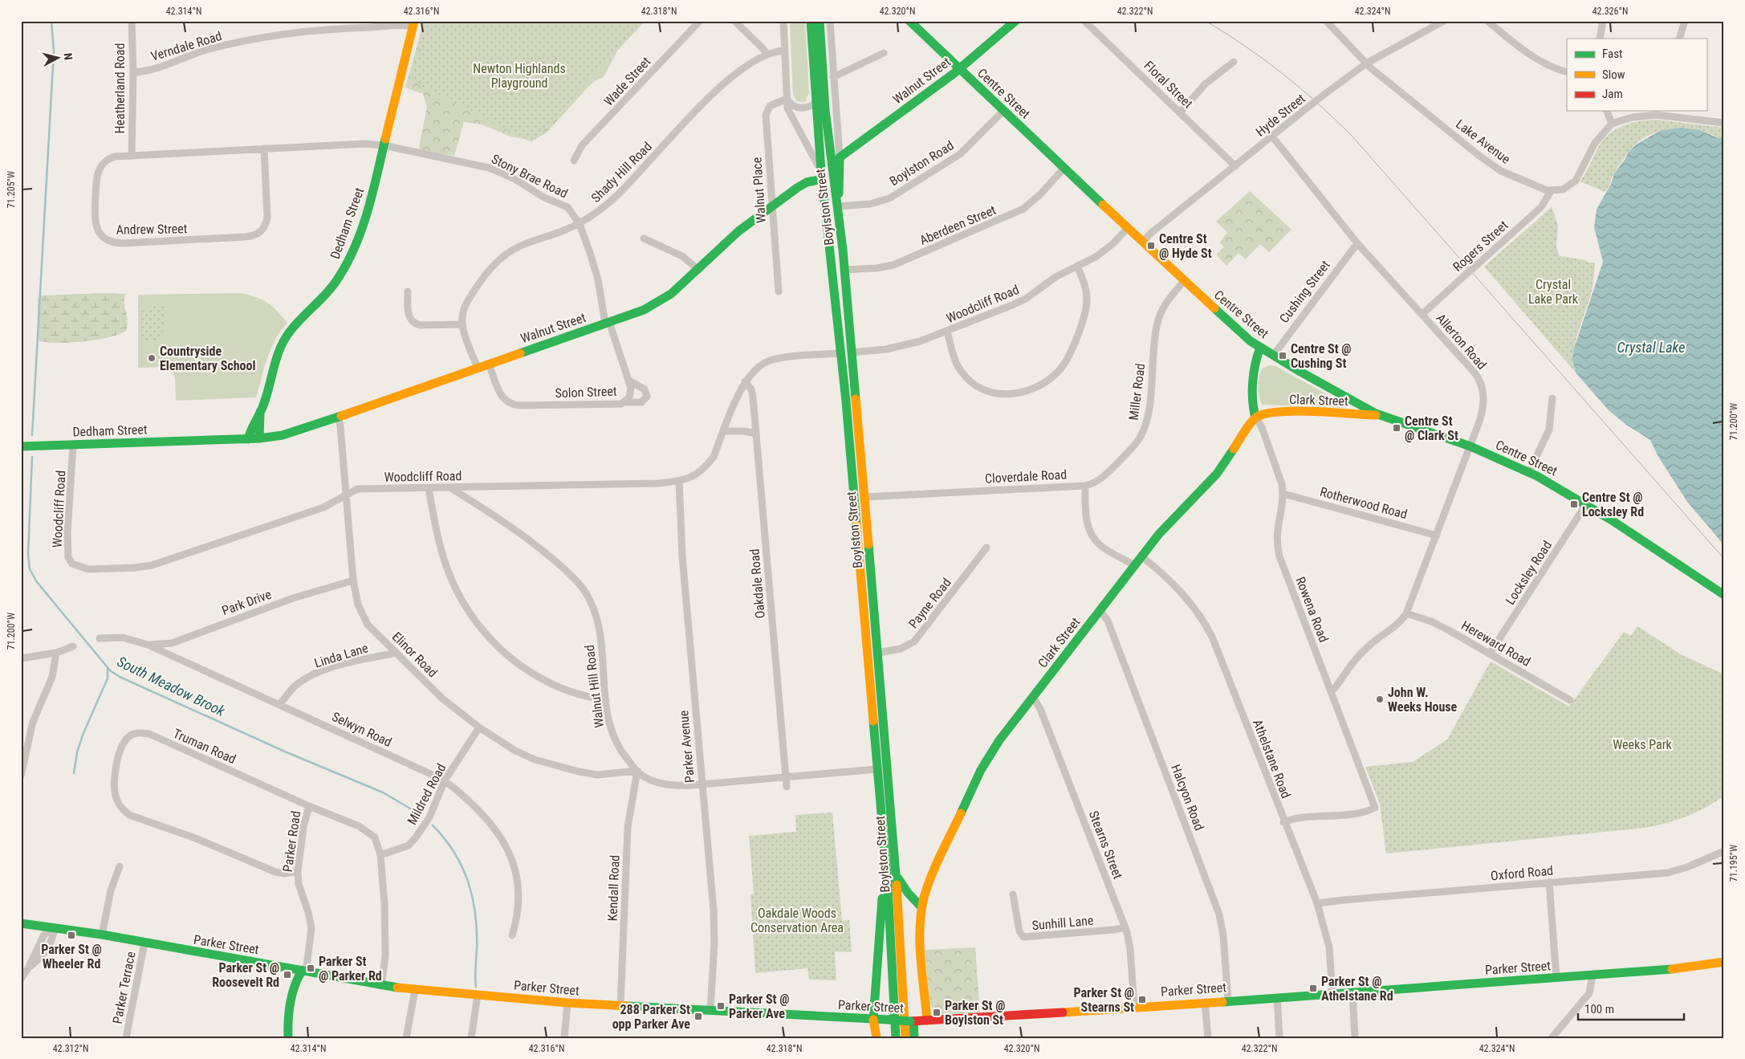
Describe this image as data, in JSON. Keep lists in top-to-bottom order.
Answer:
{
  "streets": {
    "main road": [
      "Walnut Street",
      "Centre Street",
      "Boylston Street",
      "Dedham Street",
      "Clark Street",
      "Parker Street"
    ],
    "street": [
      "Verndale Road",
      "Wade Street",
      "Floral Street",
      "Heatherland Road",
      "Hyde Street",
      "Lake Avenue",
      "Boylston Road",
      "Shady Hill Road",
      "Stony Brae Road",
      "Walnut Place",
      "Aberdeen Street",
      "Andrew Street",
      "Rogers Street",
      "Cushing Street",
      "Woodcliff Road",
      "Allerton Road",
      "Solon Street",
      "Miller Road",
      "Cloverdale Road",
      "Rotherwood Road",
      "Locksley Road",
      "Oakdale Road",
      "Park Drive",
      "Payne Road",
      "Rowena Road",
      "Hereward Road",
      "Elinor Road",
      "Linda Lane",
      "Walnut Hill Road",
      "Selwyn Road",
      "Truman Road",
      "Parker Avenue",
      "Athelstane Road",
      "Mildred Road",
      "Halcyon Road",
      "Parker Road",
      "Stearns Street",
      "Oxford Road",
      "Kendall Road",
      "Sunhill Lane",
      "Parker Terrace"
    ]
  },
  "crossings": [
    ["Verndale Road", "Heatherland Road"],
    ["Verndale Road", "Dedham Street"],
    ["Walnut Street", "Centre Street"],
    ["Walnut Street", "Stony Brae Road"],
    ["Walnut Street", "Walnut Place"],
    ["Walnut Street", "Boylston Street"],
    ["Walnut Street", "Dedham Street"],
    ["Walnut Street", "Solon Street"],
    ["Walnut Street", "Elinor Road"],
    ["Floral Street", "Hyde Street"],
    ["Heatherland Road", "Andrew Street"],
    ["Centre Street", "Hyde Street"],
    ["Centre Street", "Boylston Road"],
    ["Centre Street", "Aberdeen Street"],
    ["Centre Street", "Cushing Street"],
    ["Centre Street", "Woodcliff Road"],
    ["Centre Street", "Allerton Road"],
    ["Centre Street", "Miller Road"],
    ["Centre Street", "Clark Street"],
    ["Centre Street", "Locksley Road"],
    ["Hyde Street", "Lake Avenue"],
    ["Hyde Street", "Allerton Road"],
    ["Lake Avenue", "Rogers Street"],
    ["Boylston Road", "Boylston Street"],
    ["Shady Hill Road", "Stony Brae Road"],
    ["Stony Brae Road", "Dedham Street"],
    ["Stony Brae Road", "Andrew Street"],
    ["Stony Brae Road", "Solon Street"],
    ["Boylston Street", "Aberdeen Street"],
    ["Boylston Street", "Woodcliff Road"],
    ["Boylston Street", "Cloverdale Road"],
    ["Boylston Street", "Payne Road"],
    ["Boylston Street", "Walnut Hill Road"],
    ["Dedham Street", "Andrew Street"],
    ["Dedham Street", "Woodcliff Road"],
    ["Rogers Street", "Allerton Road"],
    ["Cushing Street", "Allerton Road"],
    ["Woodcliff Road", "Oakdale Road"],
    ["Woodcliff Road", "Elinor Road"],
    ["Woodcliff Road", "Walnut Hill Road"],
    ["Woodcliff Road", "Parker Avenue"],
    ["Allerton Road", "Rotherwood Road"],
    ["Allerton Road", "Rowena Road"],
    ["Allerton Road", "Hereward Road"],
    ["Miller Road", "Cloverdale Road"],
    ["Clark Street", "Cloverdale Road"],
    ["Clark Street", "Rowena Road"],
    ["Clark Street", "Athelstane Road"],
    ["Clark Street", "Halcyon Road"],
    ["Clark Street", "Stearns Street"],
    ["Rotherwood Road", "Rowena Road"],
    ["Locksley Road", "Hereward Road"],
    ["Oakdale Road", "Walnut Hill Road"],
    ["Park Drive", "Elinor Road"],
    ["Park Drive", "Selwyn Road"],
    ["Rowena Road", "Athelstane Road"],
    ["Elinor Road", "Linda Lane"],
    ["Elinor Road", "Walnut Hill Road"],
    ["Elinor Road", "Mildred Road"],
    ["Elinor Road", "Kendall Road"],
    ["Linda Lane", "Selwyn Road"],
    ["Walnut Hill Road", "Parker Avenue"],
    ["Walnut Hill Road", "Kendall Road"],
    ["Selwyn Road", "Mildred Road"],
    ["Truman Road", "Mildred Road"],
    ["Truman Road", "Parker Road"],
    ["Truman Road", "Parker Street"],
    ["Parker Avenue", "Parker Street"],
    ["Athelstane Road", "Oxford Road"],
    ["Athelstane Road", "Parker Street"],
    ["Halcyon Road", "Parker Street"],
    ["Parker Road", "Parker Street"],
    ["Stearns Street", "Sunhill Lane"],
    ["Stearns Street", "Parker Street"],
    ["Kendall Road", "Parker Street"],
    ["Parker Street", "Parker Terrace"]
  ],
  "water": ["Crystal Lake", "South Meadow Brook"],
  "parks": [
    "Newton Highlands Playground",
    "Crystal Lake Park",
    "Weeks Park",
    "Oakdale Woods Conservation Area"
  ],
  "places": {
    "transit": [
      "Centre St @ Hyde St",
      "Centre St @ Cushing St",
      "Centre St @ Clark St",
      "Centre St @ Locksley Rd",
      "Parker St @ Wheeler Rd",
      "Parker St @ Parker Rd",
      "Parker St @ Roosevelt Rd",
      "Parker St @ Athelstane Rd",
      "Parker St @ Stearns St",
      "Parker St @ Parker Ave",
      "Parker St @ Boylston St",
      "288 Parker St opp Parker Ave"
    ],
    "other": ["Countryside Elementary School", "John W. Weeks House"]
  },
  "legend": ["Fast", "Slow", "Jam"],
  "scale_bar": "100 m",
  "north": "right",
  "coordinates": [
    "42.314°N",
    "42.316°N",
    "42.318°N",
    "42.320°N",
    "42.322°N",
    "42.324°N",
    "42.326°N",
    "71.205°W",
    "71.200°W",
    "71.195°W",
    "42.312°N"
  ]
}
